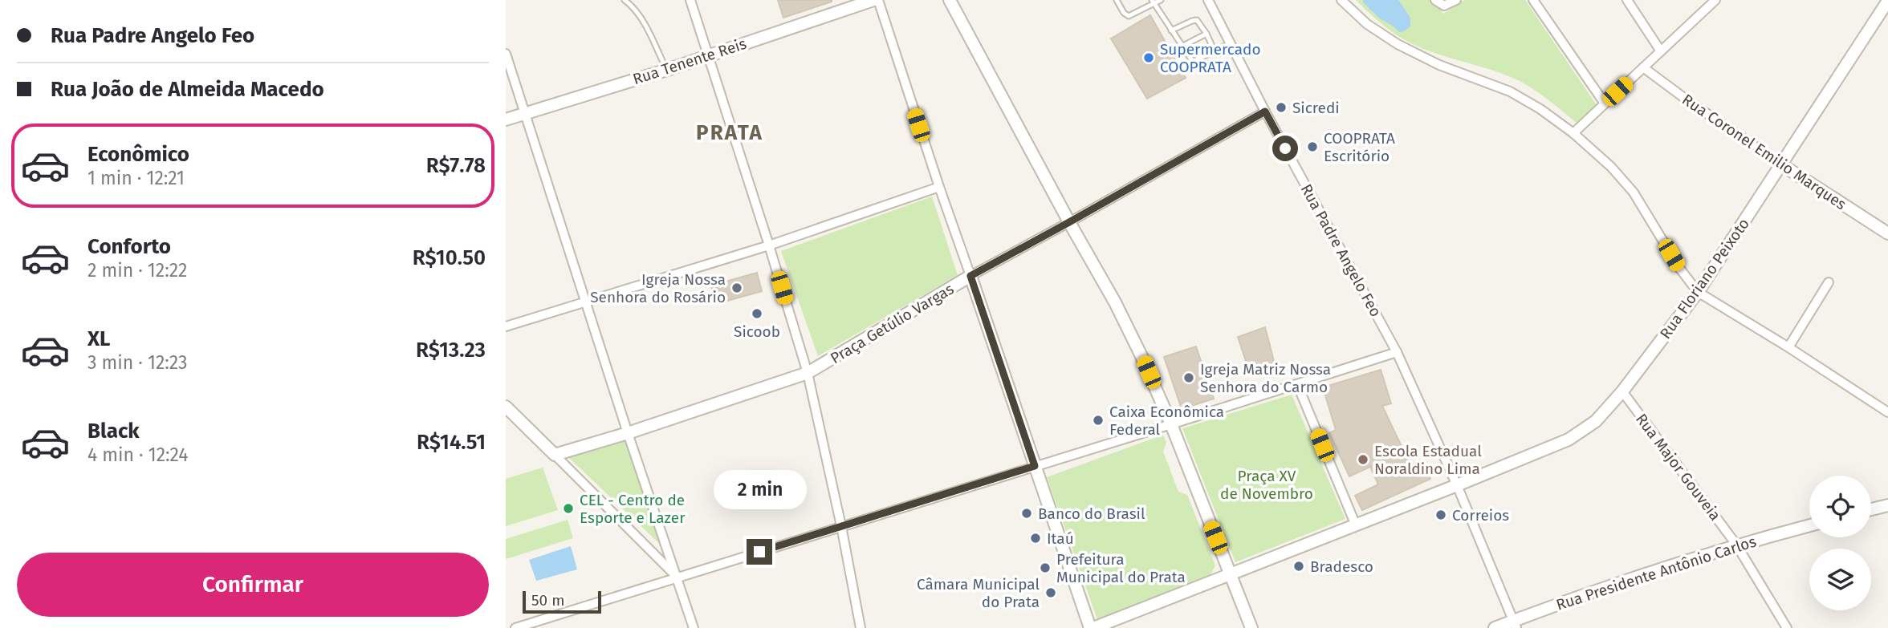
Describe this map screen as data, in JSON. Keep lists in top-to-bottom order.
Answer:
{
  "streets": {
    "street": [
      "Rua Tenente Reis",
      "Rua Coronel Emilio Marques",
      "Rua Padre Angelo Feo",
      "Rua Floriano Peixoto",
      "Praça Getúlio Vargas",
      "Rua Major Gouveia",
      "Rua Presidente Antônio Carlos"
    ]
  },
  "crossings": [
    ["Rua Coronel Emilio Marques", "Rua Floriano Peixoto"],
    ["Rua Floriano Peixoto", "Rua Major Gouveia"],
    ["Rua Major Gouveia", "Rua Presidente Antônio Carlos"]
  ],
  "districts": ["PRATA"],
  "parks": ["Praça XV de Novembro"],
  "places": [
    "Supermercado COOPRATA",
    "Sicredi",
    "COOPRATA Escritório",
    "Igreja Nossa Senhora do Rosário",
    "Sicoob",
    "Igreja Matriz Nossa Senhora do Carmo",
    "Caixa Econômica Federal",
    "Escola Estadual Noraldino Lima",
    "CEL - Centro de Esporte e Lazer",
    "Banco do Brasil",
    "Correios",
    "Itaú",
    "Bradesco",
    "Prefeitura Municipal do Prata",
    "Câmara Municipal do Prata"
  ],
  "scale_bar": "50 m",
  "page": {
    "banner": ["Rua Padre Angelo Feo", "Rua João de Almeida Macedo"],
    "list": [
      {
        "name": "Econômico",
        "note": "1 min · 12:21",
        "value": "R$7.78"
      },
      {
        "name": "Conforto",
        "note": "2 min · 12:22",
        "value": "R$10.50"
      },
      {
        "name": "XL",
        "note": "3 min · 12:23",
        "value": "R$13.23"
      },
      {
        "name": "Black",
        "note": "4 min · 12:24",
        "value": "R$14.51"
      }
    ],
    "bubble": "2 min",
    "buttons": "Confirmar",
    "scale": "50 m"
  }
}
